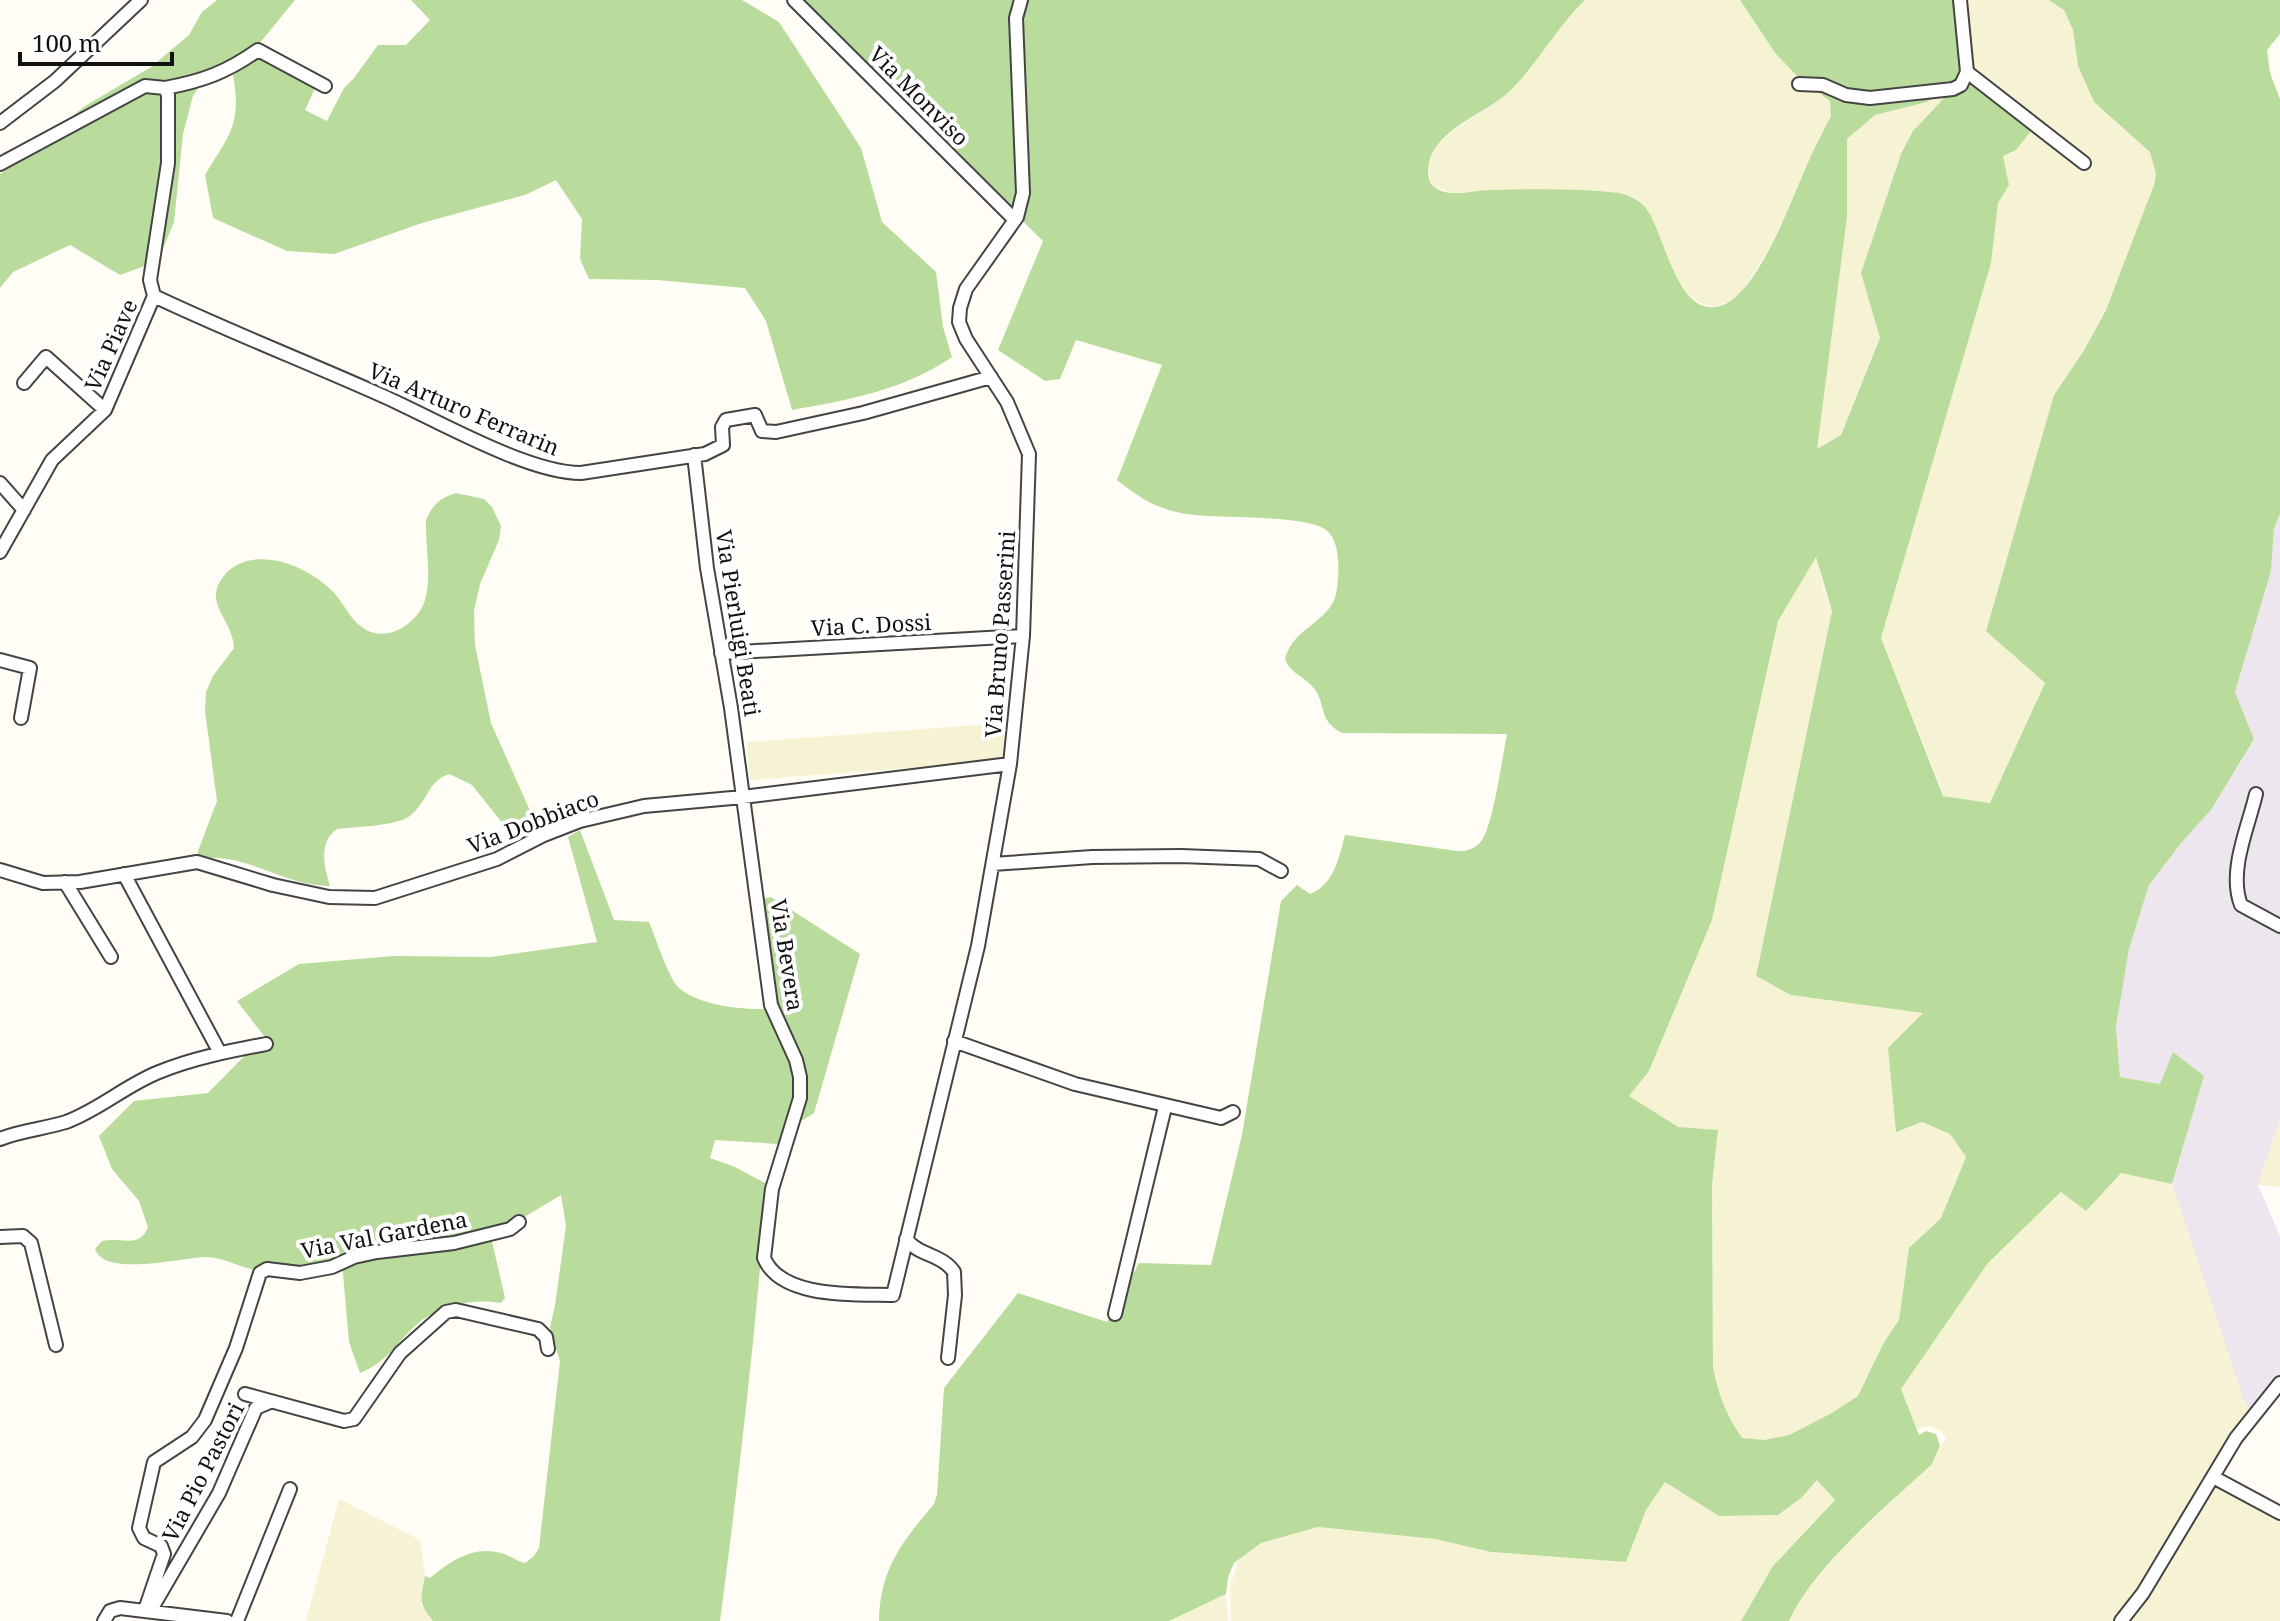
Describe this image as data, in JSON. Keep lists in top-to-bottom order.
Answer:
{
  "streets": {
    "street": [
      "Via Monviso",
      "Via Piave",
      "Via Arturo Ferrarin",
      "Via Pierluigi Beati",
      "Via C. Dossi",
      "Via Bruno Passerini",
      "Via Dobbiaco",
      "Via Bevera",
      "Via Val Gardena",
      "Via Pio Pastori"
    ]
  },
  "crossings": [
    ["Via Monviso", "Via Bruno Passerini"],
    ["Via Piave", "Via Arturo Ferrarin"],
    ["Via Arturo Ferrarin", "Via Pierluigi Beati"],
    ["Via Arturo Ferrarin", "Via Bruno Passerini"],
    ["Via Pierluigi Beati", "Via C. Dossi"],
    ["Via Pierluigi Beati", "Via Dobbiaco"],
    ["Via Pierluigi Beati", "Via Bevera"],
    ["Via C. Dossi", "Via Bruno Passerini"],
    ["Via Bruno Passerini", "Via Dobbiaco"],
    ["Via Bruno Passerini", "Via Bevera"],
    ["Via Dobbiaco", "Via Bevera"],
    ["Via Val Gardena", "Via Pio Pastori"]
  ],
  "scale_bar": "100 m"
}
